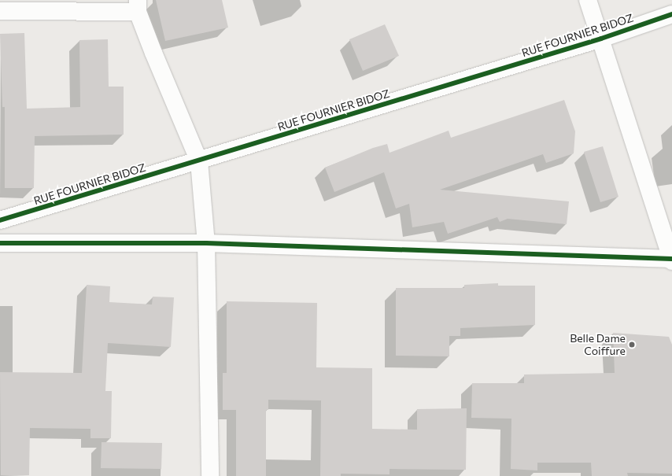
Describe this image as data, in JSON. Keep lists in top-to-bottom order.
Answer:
{
  "streets": {
    "street": ["RUE FOURNIER BIDOZ"]
  },
  "places": ["Belle Dame Coiffure"]
}
